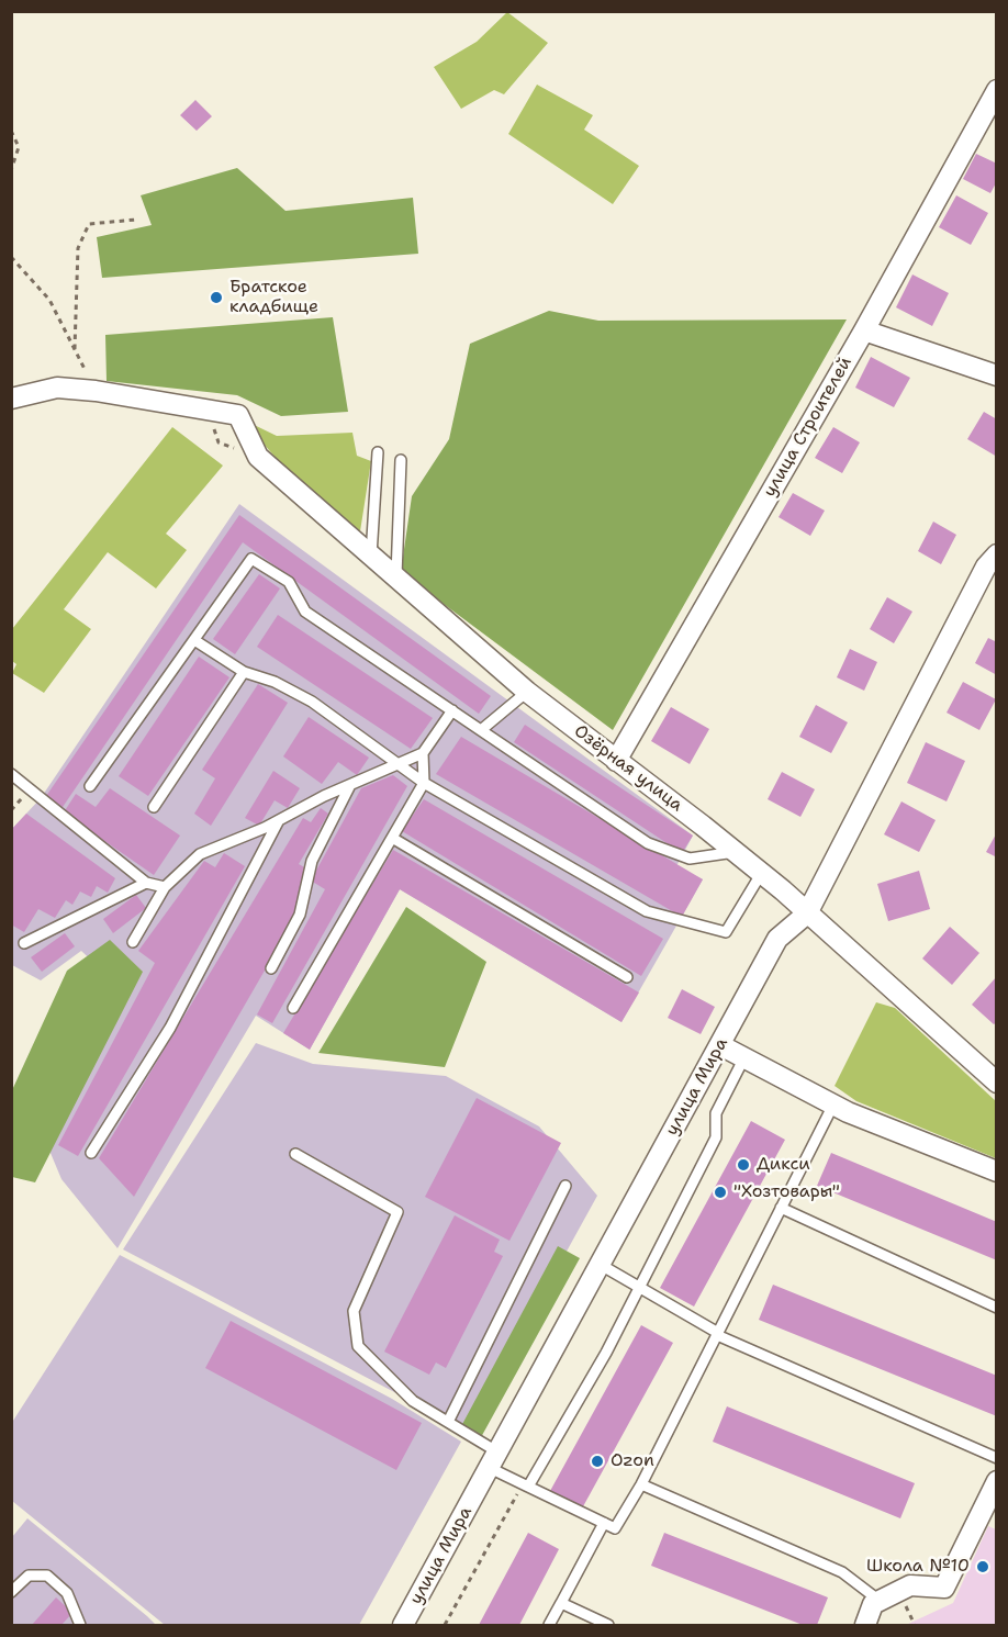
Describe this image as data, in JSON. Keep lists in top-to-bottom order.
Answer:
{
  "streets": {
    "street": ["улица Строителей", "Озёрная улица", "улица Мира"]
  },
  "crossings": [
    ["улица Строителей", "Озёрная улица"],
    ["Озёрная улица", "улица Мира"]
  ],
  "places": [
    "Братское кладбище",
    "Дикси",
    "\"Хозтовары\"",
    "Ozon",
    "Школа №10"
  ]
}
